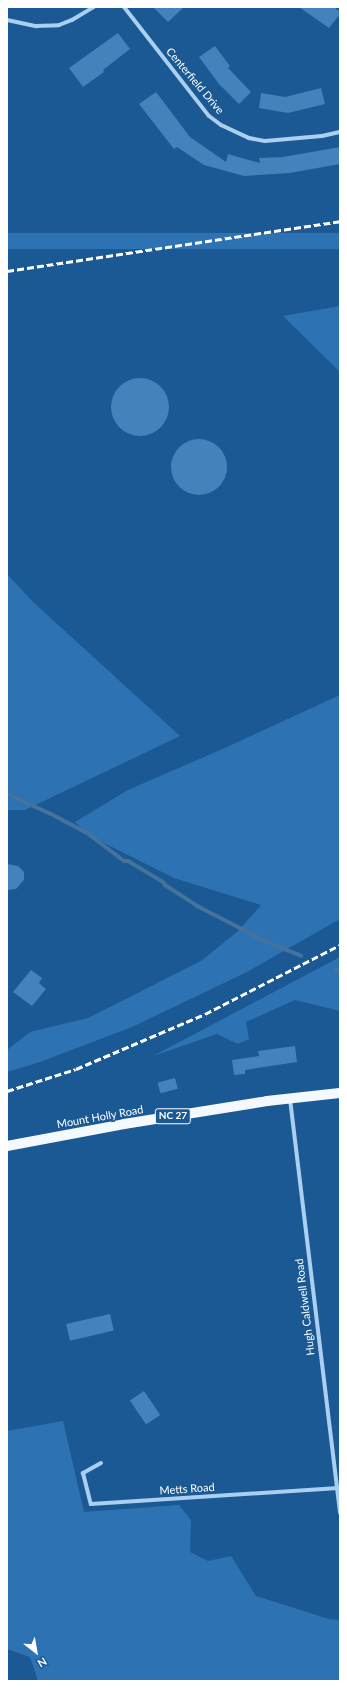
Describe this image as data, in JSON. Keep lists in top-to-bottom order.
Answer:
{
  "streets": {
    "main road": ["NC 27", "Mount Holly Road"],
    "street": ["Centerfield Drive", "Hugh Caldwell Road", "Metts Road"]
  },
  "crossings": [
    ["Mount Holly Road", "Hugh Caldwell Road"],
    ["Hugh Caldwell Road", "Metts Road"]
  ],
  "north": "bottom right"
}
